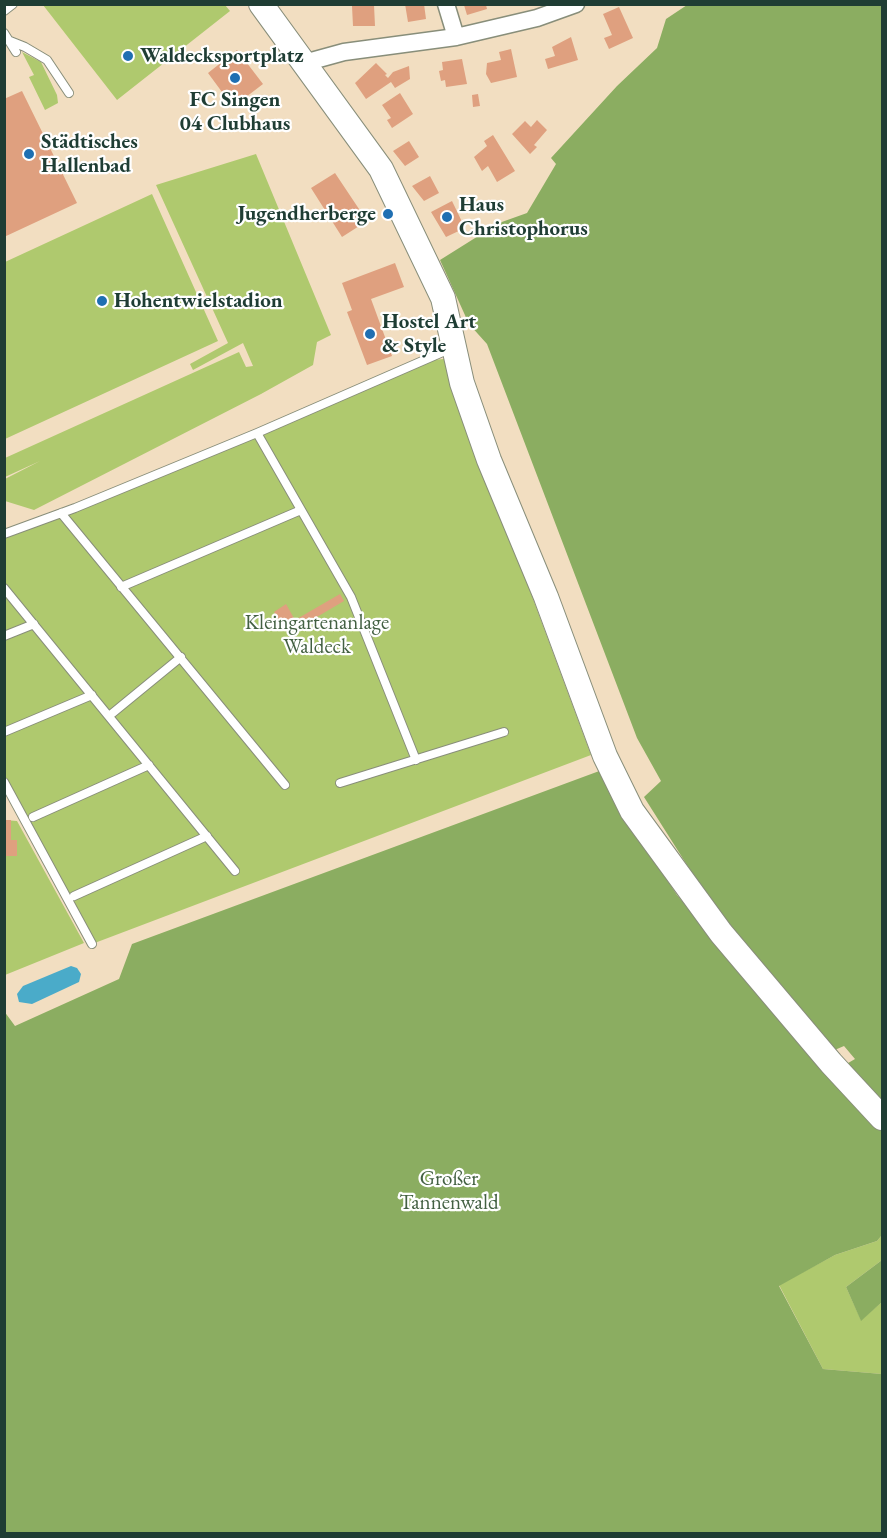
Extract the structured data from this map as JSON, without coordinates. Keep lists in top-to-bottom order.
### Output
{
  "parks": ["Kleingartenanlage Waldeck", "Großer Tannenwald"],
  "places": [
    "Waldecksportplatz",
    "FC Singen 04 Clubhaus",
    "Städtisches Hallenbad",
    "Jugendherberge",
    "Haus Christophorus",
    "Hohentwielstadion",
    "Hostel Art & Style"
  ]
}
